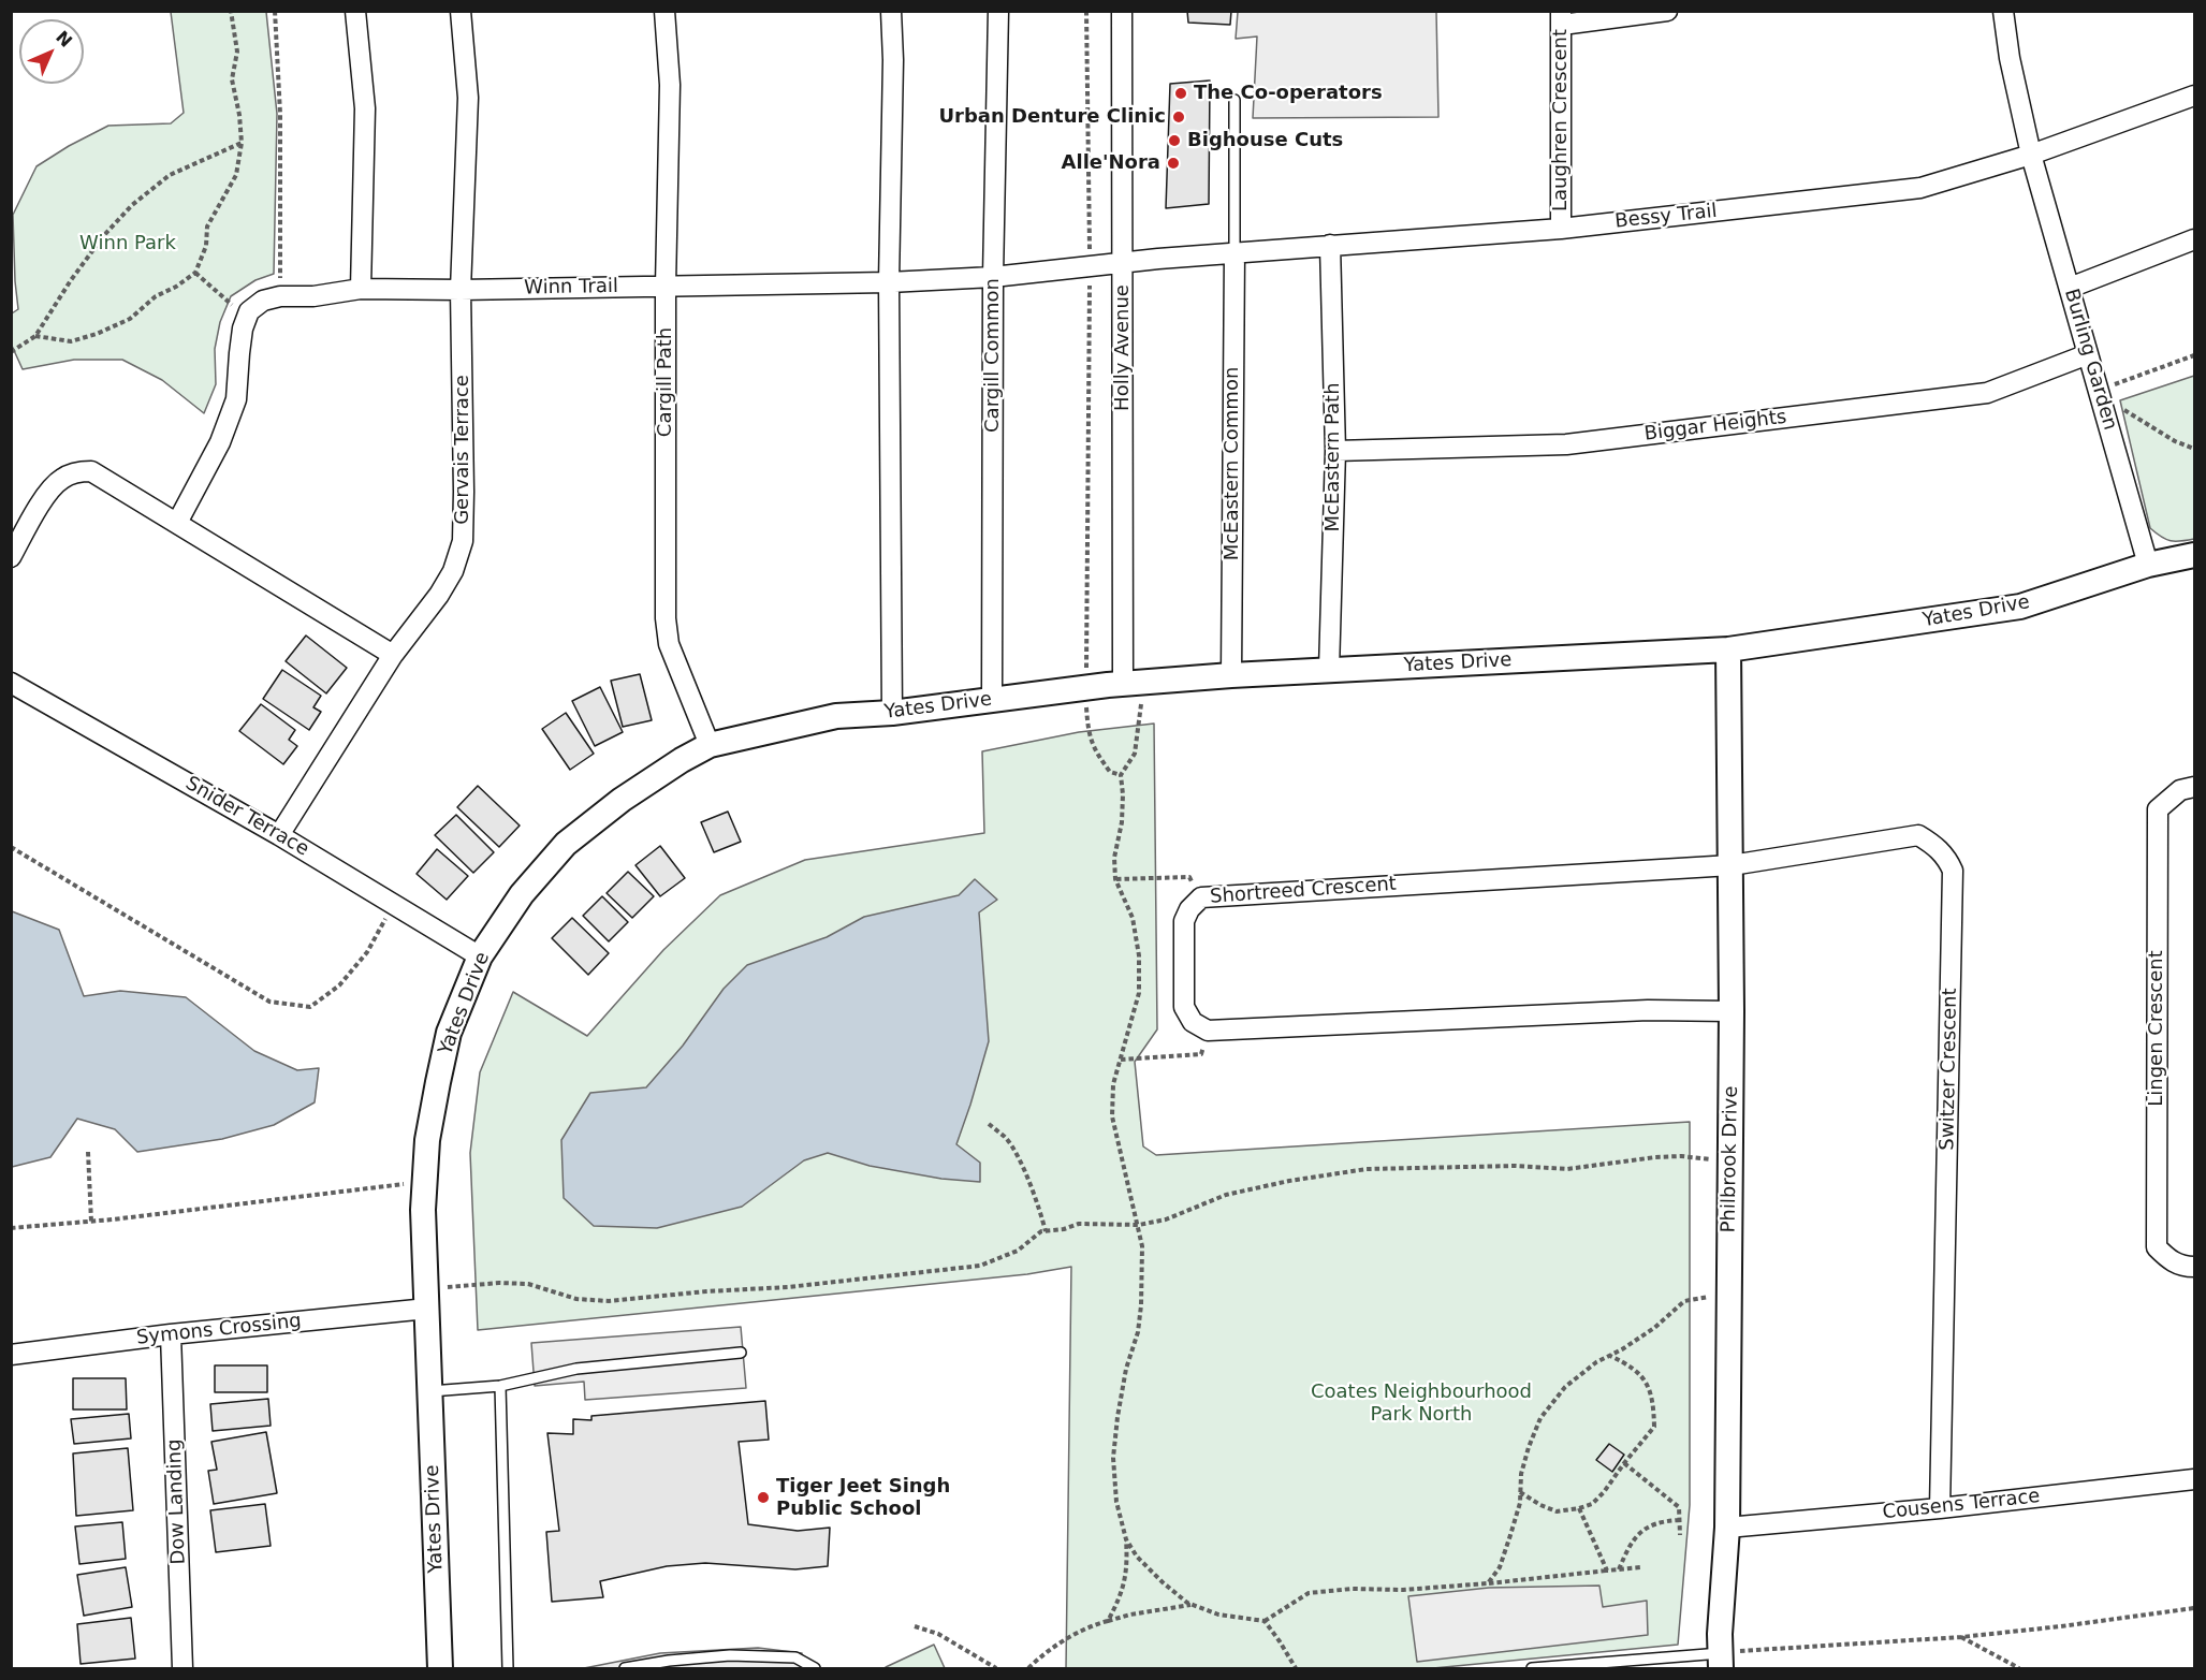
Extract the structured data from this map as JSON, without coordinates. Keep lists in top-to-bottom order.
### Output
{
  "streets": {
    "street": [
      "Laughren Crescent",
      "Bessy Trail",
      "Winn Trail",
      "Holly Avenue",
      "Cargill Common",
      "Burling Garden",
      "Cargill Path",
      "Biggar Heights",
      "Gervais Terrace",
      "McEastern Path",
      "McEastern Common",
      "Yates Drive",
      "Snider Terrace",
      "Shortreed Crescent",
      "Lingen Crescent",
      "Switzer Crescent",
      "Philbrook Drive",
      "Symons Crossing",
      "Dow Landing",
      "Cousens Terrace"
    ]
  },
  "crossings": [
    ["Laughren Crescent", "Bessy Trail"],
    ["Bessy Trail", "Winn Trail"],
    ["Bessy Trail", "Holly Avenue"],
    ["Bessy Trail", "Burling Garden"],
    ["Bessy Trail", "McEastern Path"],
    ["Bessy Trail", "McEastern Common"],
    ["Winn Trail", "Holly Avenue"],
    ["Winn Trail", "Cargill Common"],
    ["Winn Trail", "Cargill Path"],
    ["Winn Trail", "Gervais Terrace"],
    ["Holly Avenue", "Yates Drive"],
    ["Cargill Common", "Yates Drive"],
    ["Burling Garden", "Biggar Heights"],
    ["Burling Garden", "Yates Drive"],
    ["Cargill Path", "Yates Drive"],
    ["Biggar Heights", "McEastern Path"],
    ["Gervais Terrace", "Snider Terrace"],
    ["McEastern Path", "Yates Drive"],
    ["McEastern Common", "Yates Drive"],
    ["Yates Drive", "Snider Terrace"],
    ["Yates Drive", "Philbrook Drive"],
    ["Yates Drive", "Symons Crossing"],
    ["Shortreed Crescent", "Switzer Crescent"],
    ["Shortreed Crescent", "Philbrook Drive"],
    ["Switzer Crescent", "Philbrook Drive"],
    ["Switzer Crescent", "Cousens Terrace"],
    ["Philbrook Drive", "Cousens Terrace"],
    ["Symons Crossing", "Dow Landing"]
  ],
  "parks": ["Winn Park", "Coates Neighbourhood Park North"],
  "places": [
    "The Co-operators",
    "Urban Denture Clinic",
    "Bighouse Cuts",
    "Alle'Nora",
    "Tiger Jeet Singh Public School"
  ],
  "north": "top right"
}
